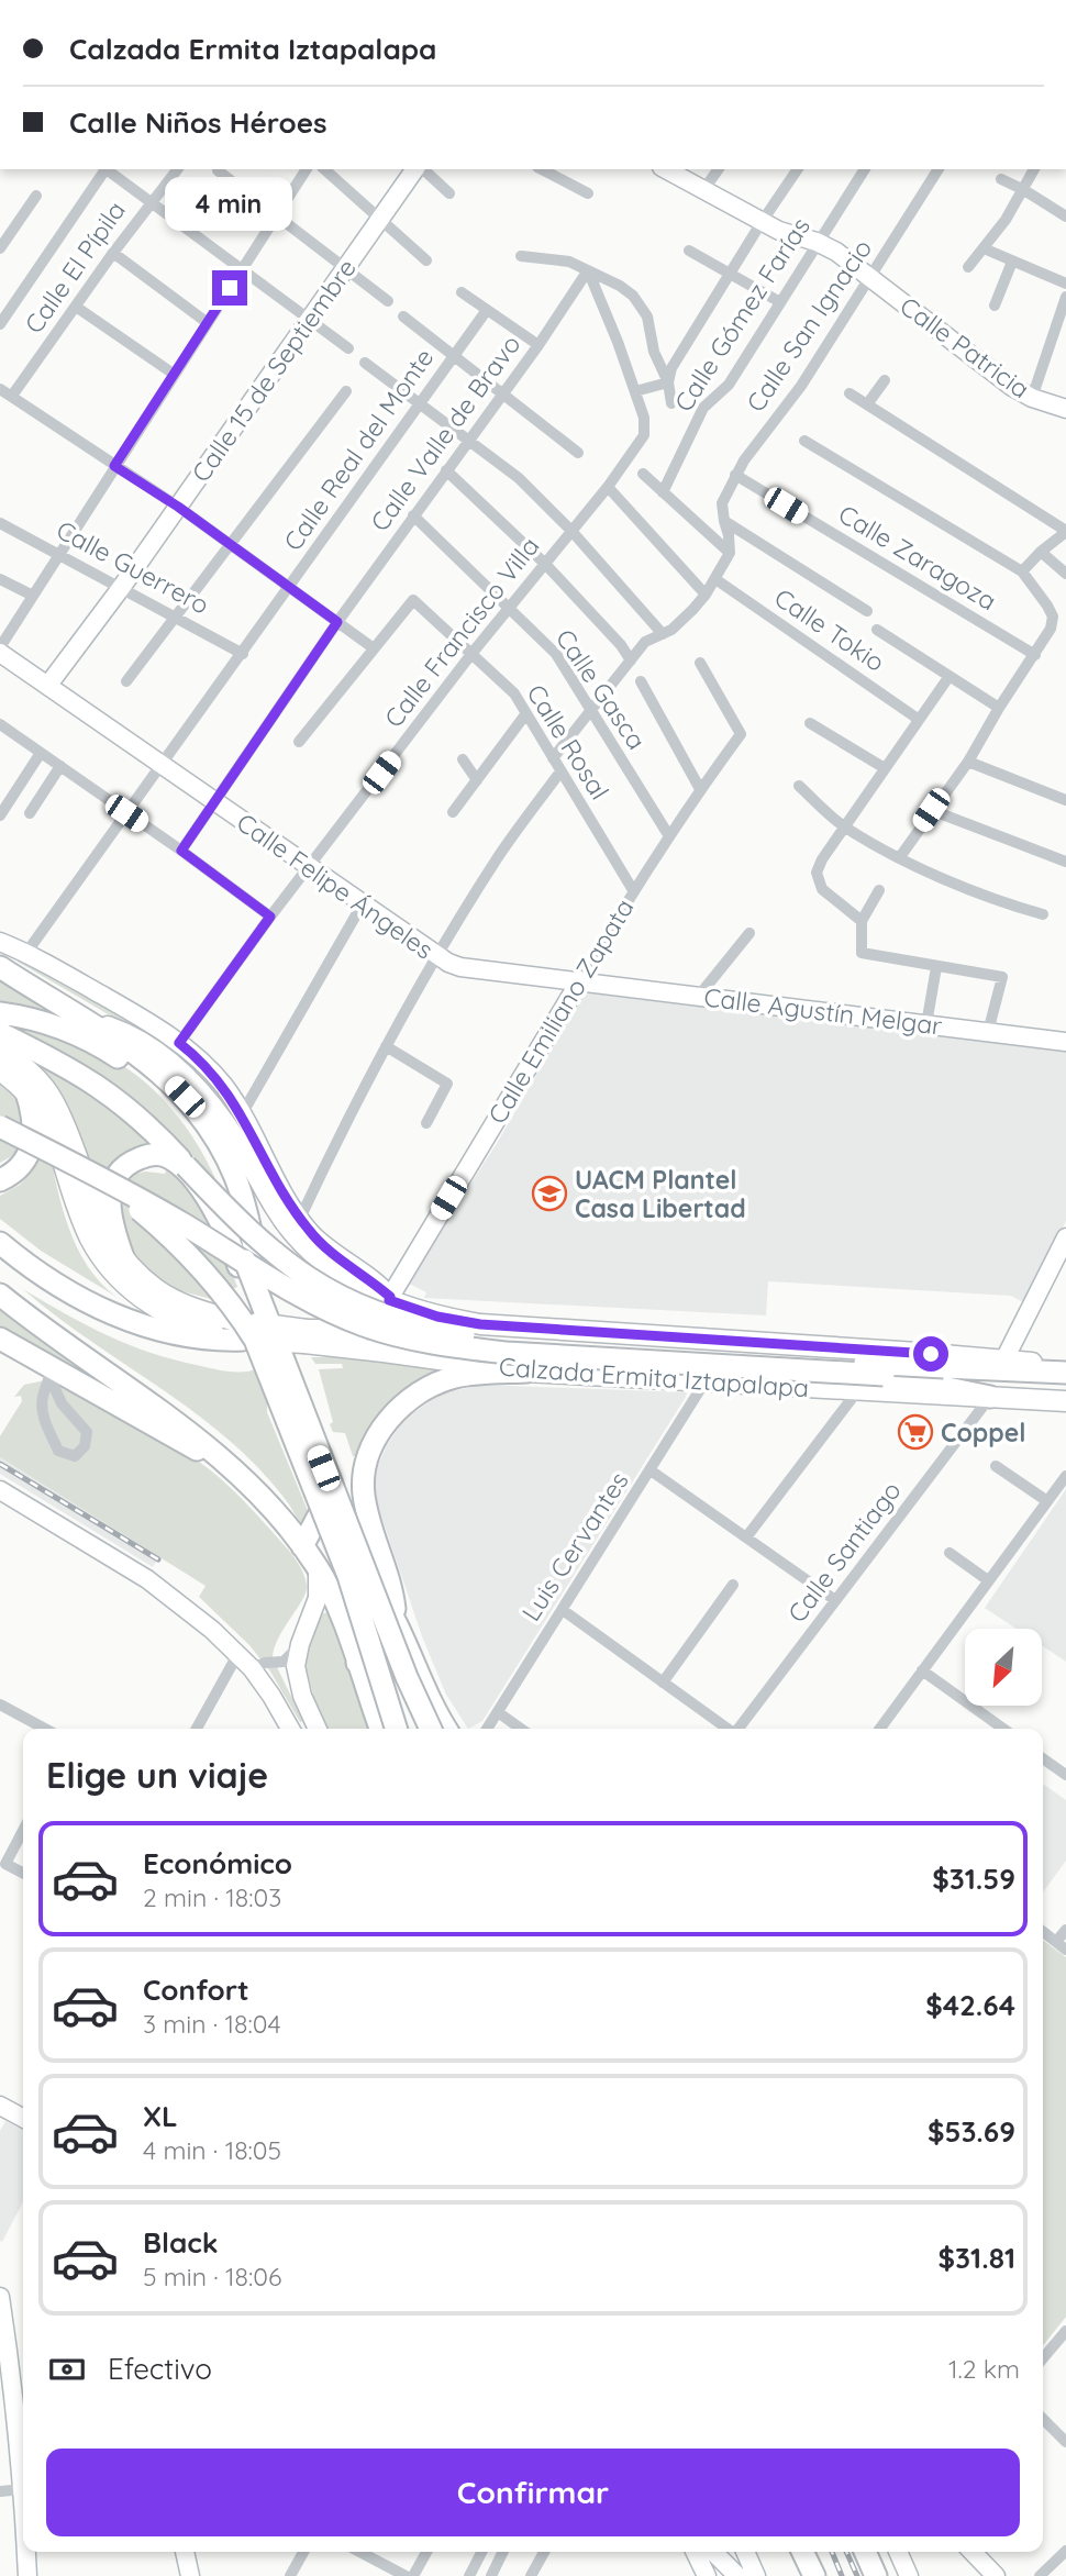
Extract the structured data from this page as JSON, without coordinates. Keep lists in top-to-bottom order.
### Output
{
  "streets": {
    "highway": ["Calzada Ermita Iztapalapa"],
    "street": [
      "Calle El Pípila",
      "Calle Gómez Farías",
      "Calle San Ignacio",
      "Calle Patricia",
      "Calle 15 de Septiembre",
      "Calle Valle de Bravo",
      "Calle Real del Monte",
      "Calle Zaragoza",
      "Calle Guerrero",
      "Calle Tokio",
      "Calle Francisco Villa",
      "Calle Gasca",
      "Calle Rosal",
      "Calle Felipe Ángeles",
      "Calle Emiliano Zapata",
      "Calle Agustín Melgar",
      "Luis Cervantes",
      "Calle Santiago"
    ]
  },
  "crossings": [
    ["Calle Gómez Farías", "Calle Patricia"],
    ["Calle San Ignacio", "Calle Patricia"],
    ["Calle San Ignacio", "Calle Zaragoza"],
    ["Calle 15 de Septiembre", "Calle Guerrero"],
    ["Calle 15 de Septiembre", "Calle Felipe Ángeles"],
    ["Calle Valle de Bravo", "Calle Francisco Villa"],
    ["Calle Valle de Bravo", "Calle Gasca"],
    ["Calle Real del Monte", "Calle Guerrero"],
    ["Calle Real del Monte", "Calle Felipe Ángeles"],
    ["Calle Real del Monte", "Calzada Ermita Iztapalapa"],
    ["Calle Francisco Villa", "Calle Gasca"],
    ["Calle Francisco Villa", "Calle Rosal"],
    ["Calle Francisco Villa", "Calle Felipe Ángeles"],
    ["Calle Francisco Villa", "Calzada Ermita Iztapalapa"],
    ["Calle Gasca", "Calle Emiliano Zapata"],
    ["Calle Rosal", "Calle Emiliano Zapata"],
    ["Calle Felipe Ángeles", "Calle Emiliano Zapata"],
    ["Calle Felipe Ángeles", "Calle Agustín Melgar"],
    ["Calle Emiliano Zapata", "Calle Agustín Melgar"],
    ["Calle Emiliano Zapata", "Calzada Ermita Iztapalapa"],
    ["Calzada Ermita Iztapalapa", "Luis Cervantes"],
    ["Calzada Ermita Iztapalapa", "Calle Santiago"]
  ],
  "places": {
    "school or university": ["UACM Plantel Casa Libertad"],
    "supermarket": ["Coppel"]
  },
  "north": "bottom left",
  "page": {
    "banner": ["Calzada Ermita Iztapalapa", "Calle Niños Héroes"],
    "bubble": "4 min",
    "heading": "Elige un viaje",
    "list": [
      {
        "name": "Económico",
        "note": "2 min · 18:03",
        "value": "$31.59"
      },
      {
        "name": "Confort",
        "note": "3 min · 18:04",
        "value": "$42.64"
      },
      {
        "name": "XL",
        "note": "4 min · 18:05",
        "value": "$53.69"
      },
      {
        "name": "Black",
        "note": "5 min · 18:06",
        "value": "$31.81"
      }
    ],
    "pay": ["Efectivo", "1.2 km"],
    "buttons": "Confirmar"
  }
}
